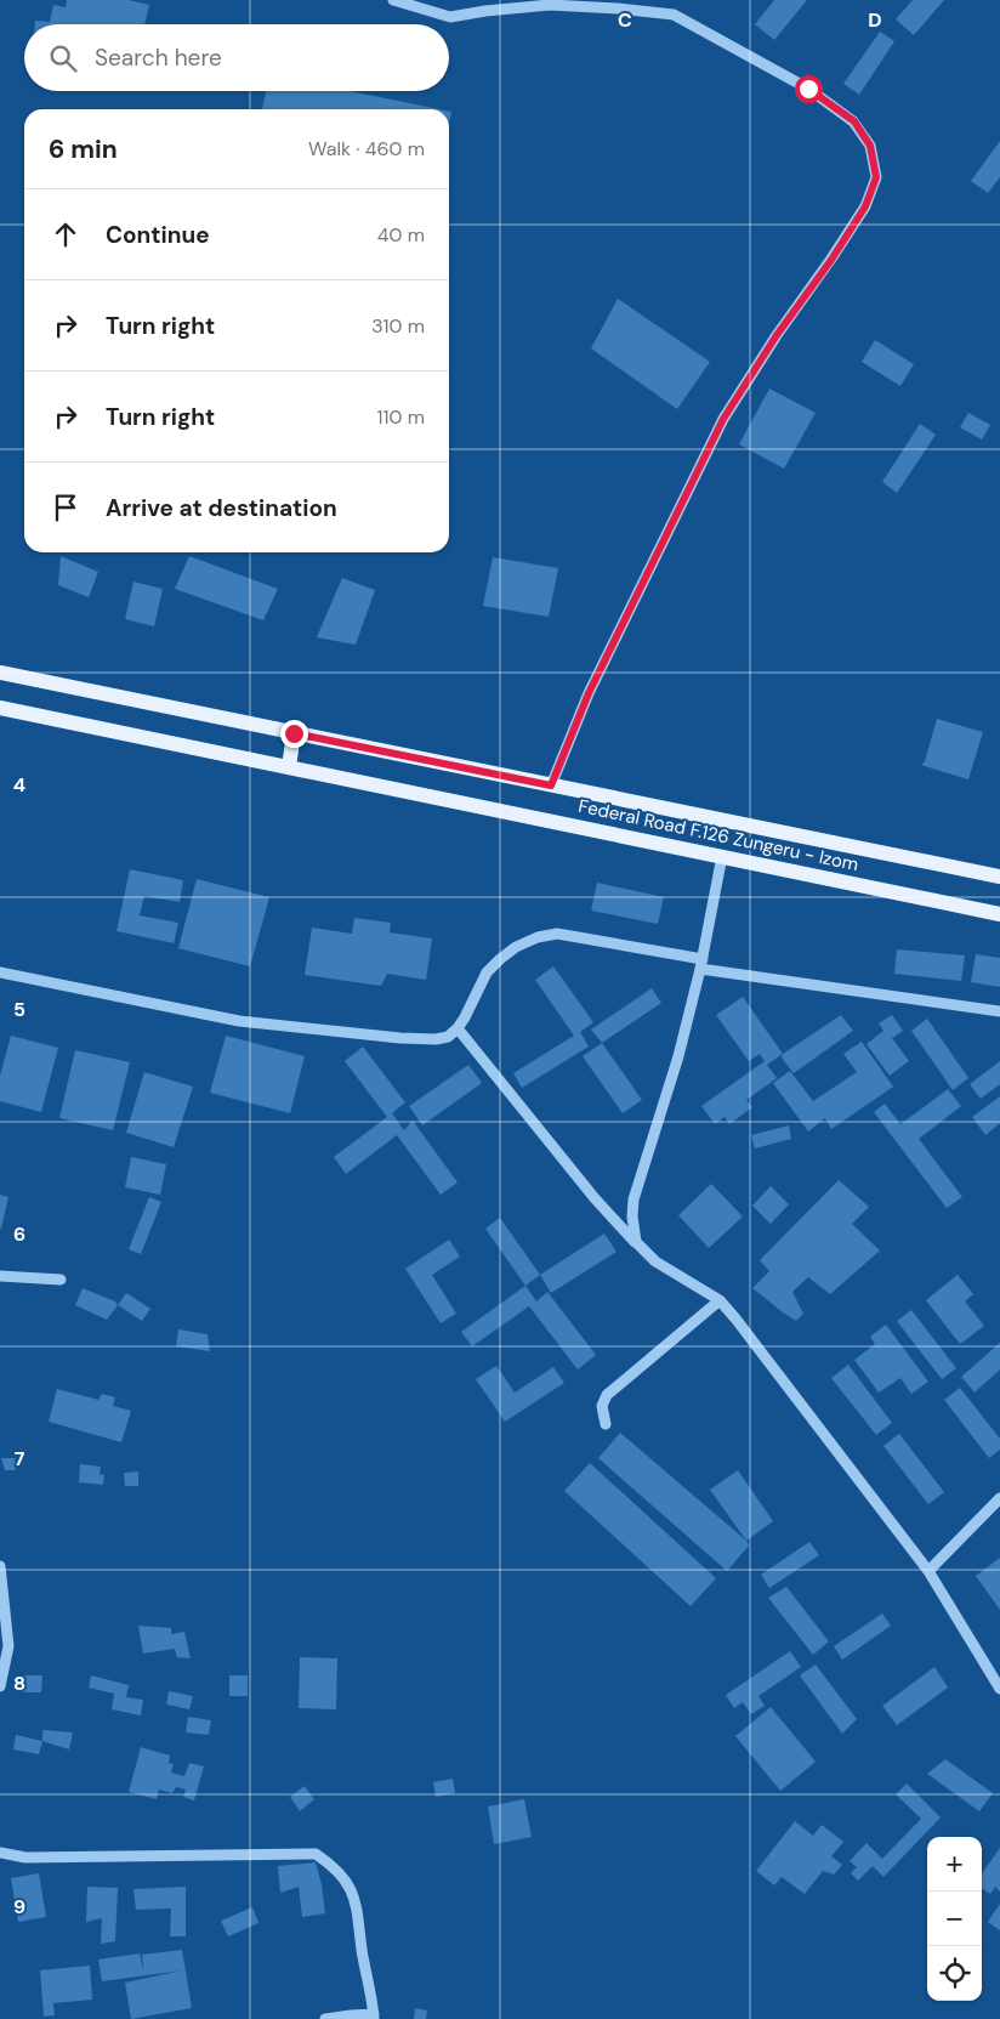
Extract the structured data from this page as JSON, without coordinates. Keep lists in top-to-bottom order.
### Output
{
  "streets": {
    "main road": ["Federal Road F.126 Zungeru - Izom"]
  },
  "page": {
    "search": "Search here",
    "heading": ["6 min", "Walk · 460 m"],
    "list": [
      ["Continue", "40 m"],
      ["Turn right", "310 m"],
      ["Turn right", "110 m"],
      "Arrive at destination"
    ],
    "map_buttons": ["+", "−"]
  },
  "grid": {
    "columns": ["C", "D"],
    "rows": [
      "4",
      "5",
      "6",
      "7",
      "8",
      "9"
    ]
  }
}
